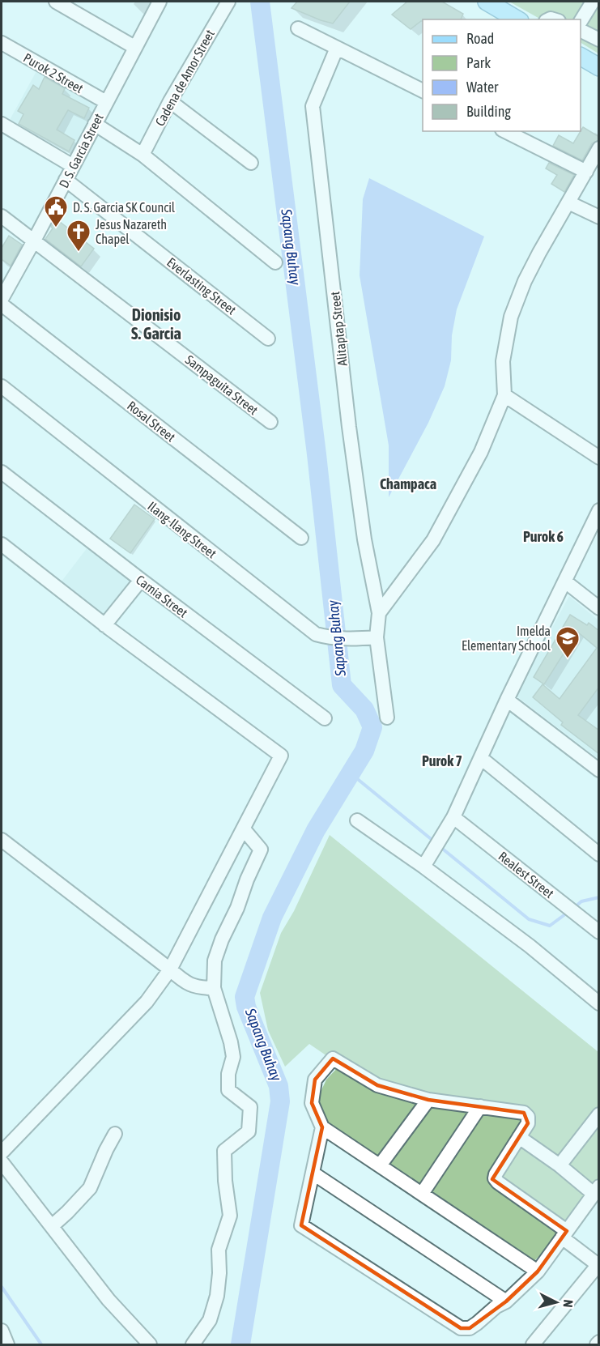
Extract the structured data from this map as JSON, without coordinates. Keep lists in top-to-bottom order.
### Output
{
  "streets": {
    "street": [
      "Purok 2 Street",
      "Cadena de Amor Street",
      "D. S. Garcia Street",
      "Everlasting Street",
      "Alitaptap Street",
      "Sampaguita Street",
      "Rosal Street",
      "Ilang-Ilang Street",
      "Camia Street",
      "Realest Street"
    ]
  },
  "crossings": [
    ["Purok 2 Street", "D. S. Garcia Street"],
    ["D. S. Garcia Street", "Everlasting Street"],
    ["D. S. Garcia Street", "Sampaguita Street"],
    ["Alitaptap Street", "Ilang-Ilang Street"]
  ],
  "districts": [
    "Dionisio S. Garcia",
    "Champaca",
    "Purok 6",
    "Purok 7"
  ],
  "water": ["Sapang Buhay"],
  "places": {
    "public building": ["D. S. Garcia SK Council"],
    "church": ["Jesus Nazareth Chapel"],
    "school or university": ["Imelda Elementary School"]
  },
  "legend": [
    "Road",
    "Park",
    "Water",
    "Building"
  ],
  "north": "right"
}
